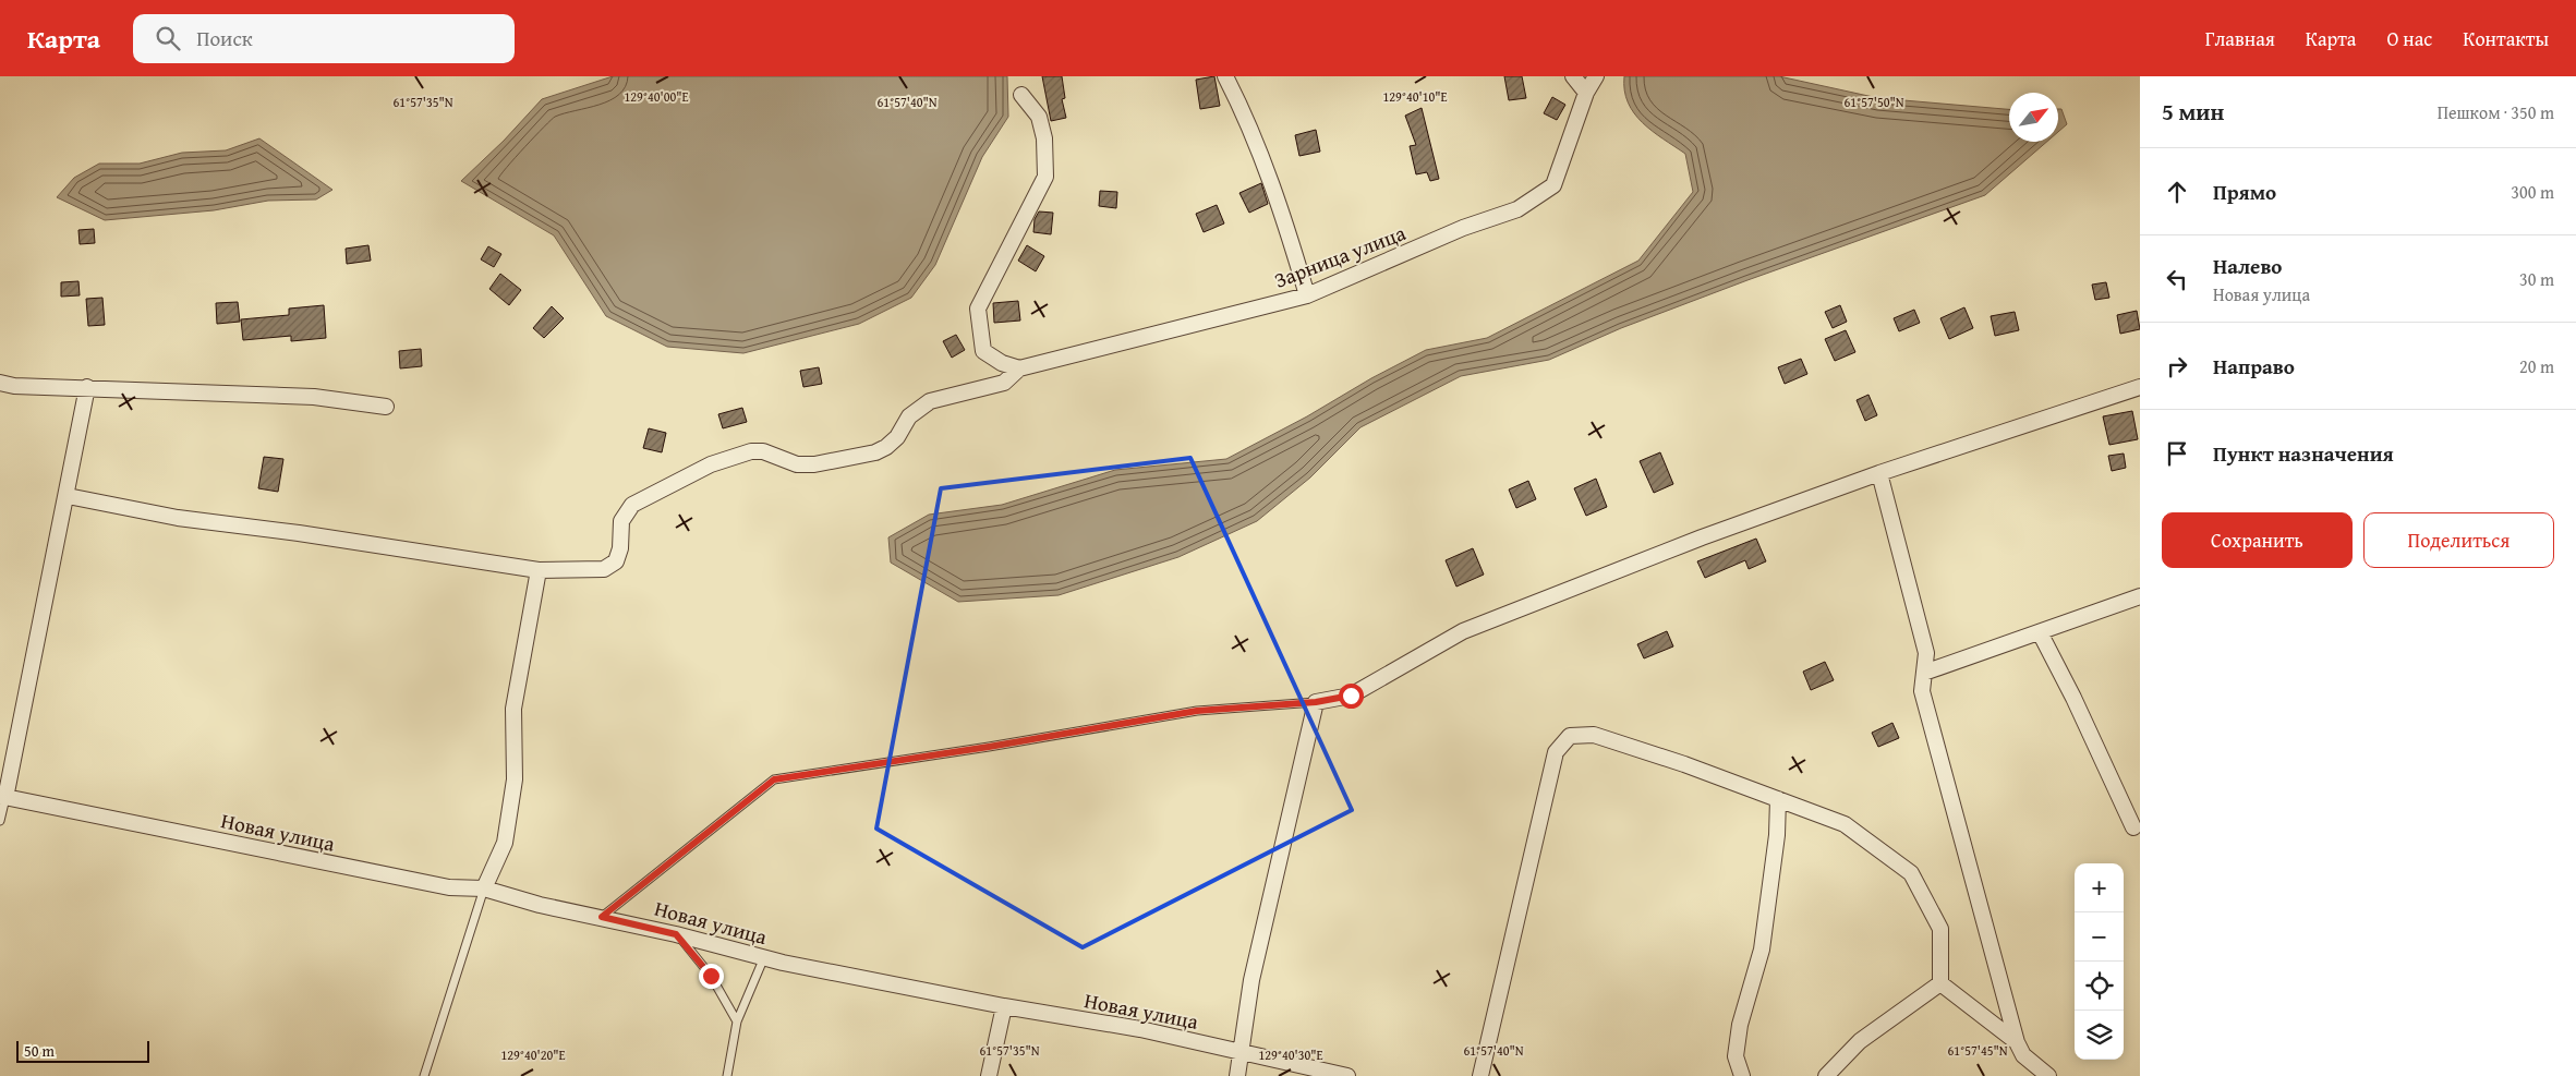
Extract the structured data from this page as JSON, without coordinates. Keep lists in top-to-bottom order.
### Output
{
  "streets": {
    "street": ["Зарница улица", "Новая улица"]
  },
  "scale_bar": "50 m",
  "north": "top right",
  "page": {
    "header": "Карта",
    "search": "Поиск",
    "nav": [
      "Главная",
      "Карта",
      "О нас",
      "Контакты"
    ],
    "heading": ["5 мин", "Пешком · 350 m"],
    "list": [
      ["Прямо", "300 m"],
      ["Налево", "Новая улица", "30 m"],
      ["Направо", "20 m"],
      "Пункт назначения"
    ],
    "buttons": ["Сохранить", "Поделиться"],
    "map_buttons": ["+", "−"],
    "scale": "50 m"
  },
  "coordinates": [
    "129°40'00\"E",
    "129°40'10\"E",
    "61°57'35\"N",
    "61°57'40\"N",
    "61°57'50\"N",
    "61°57'45\"N",
    "129°40'20\"E",
    "129°40'30\"E"
  ]
}
